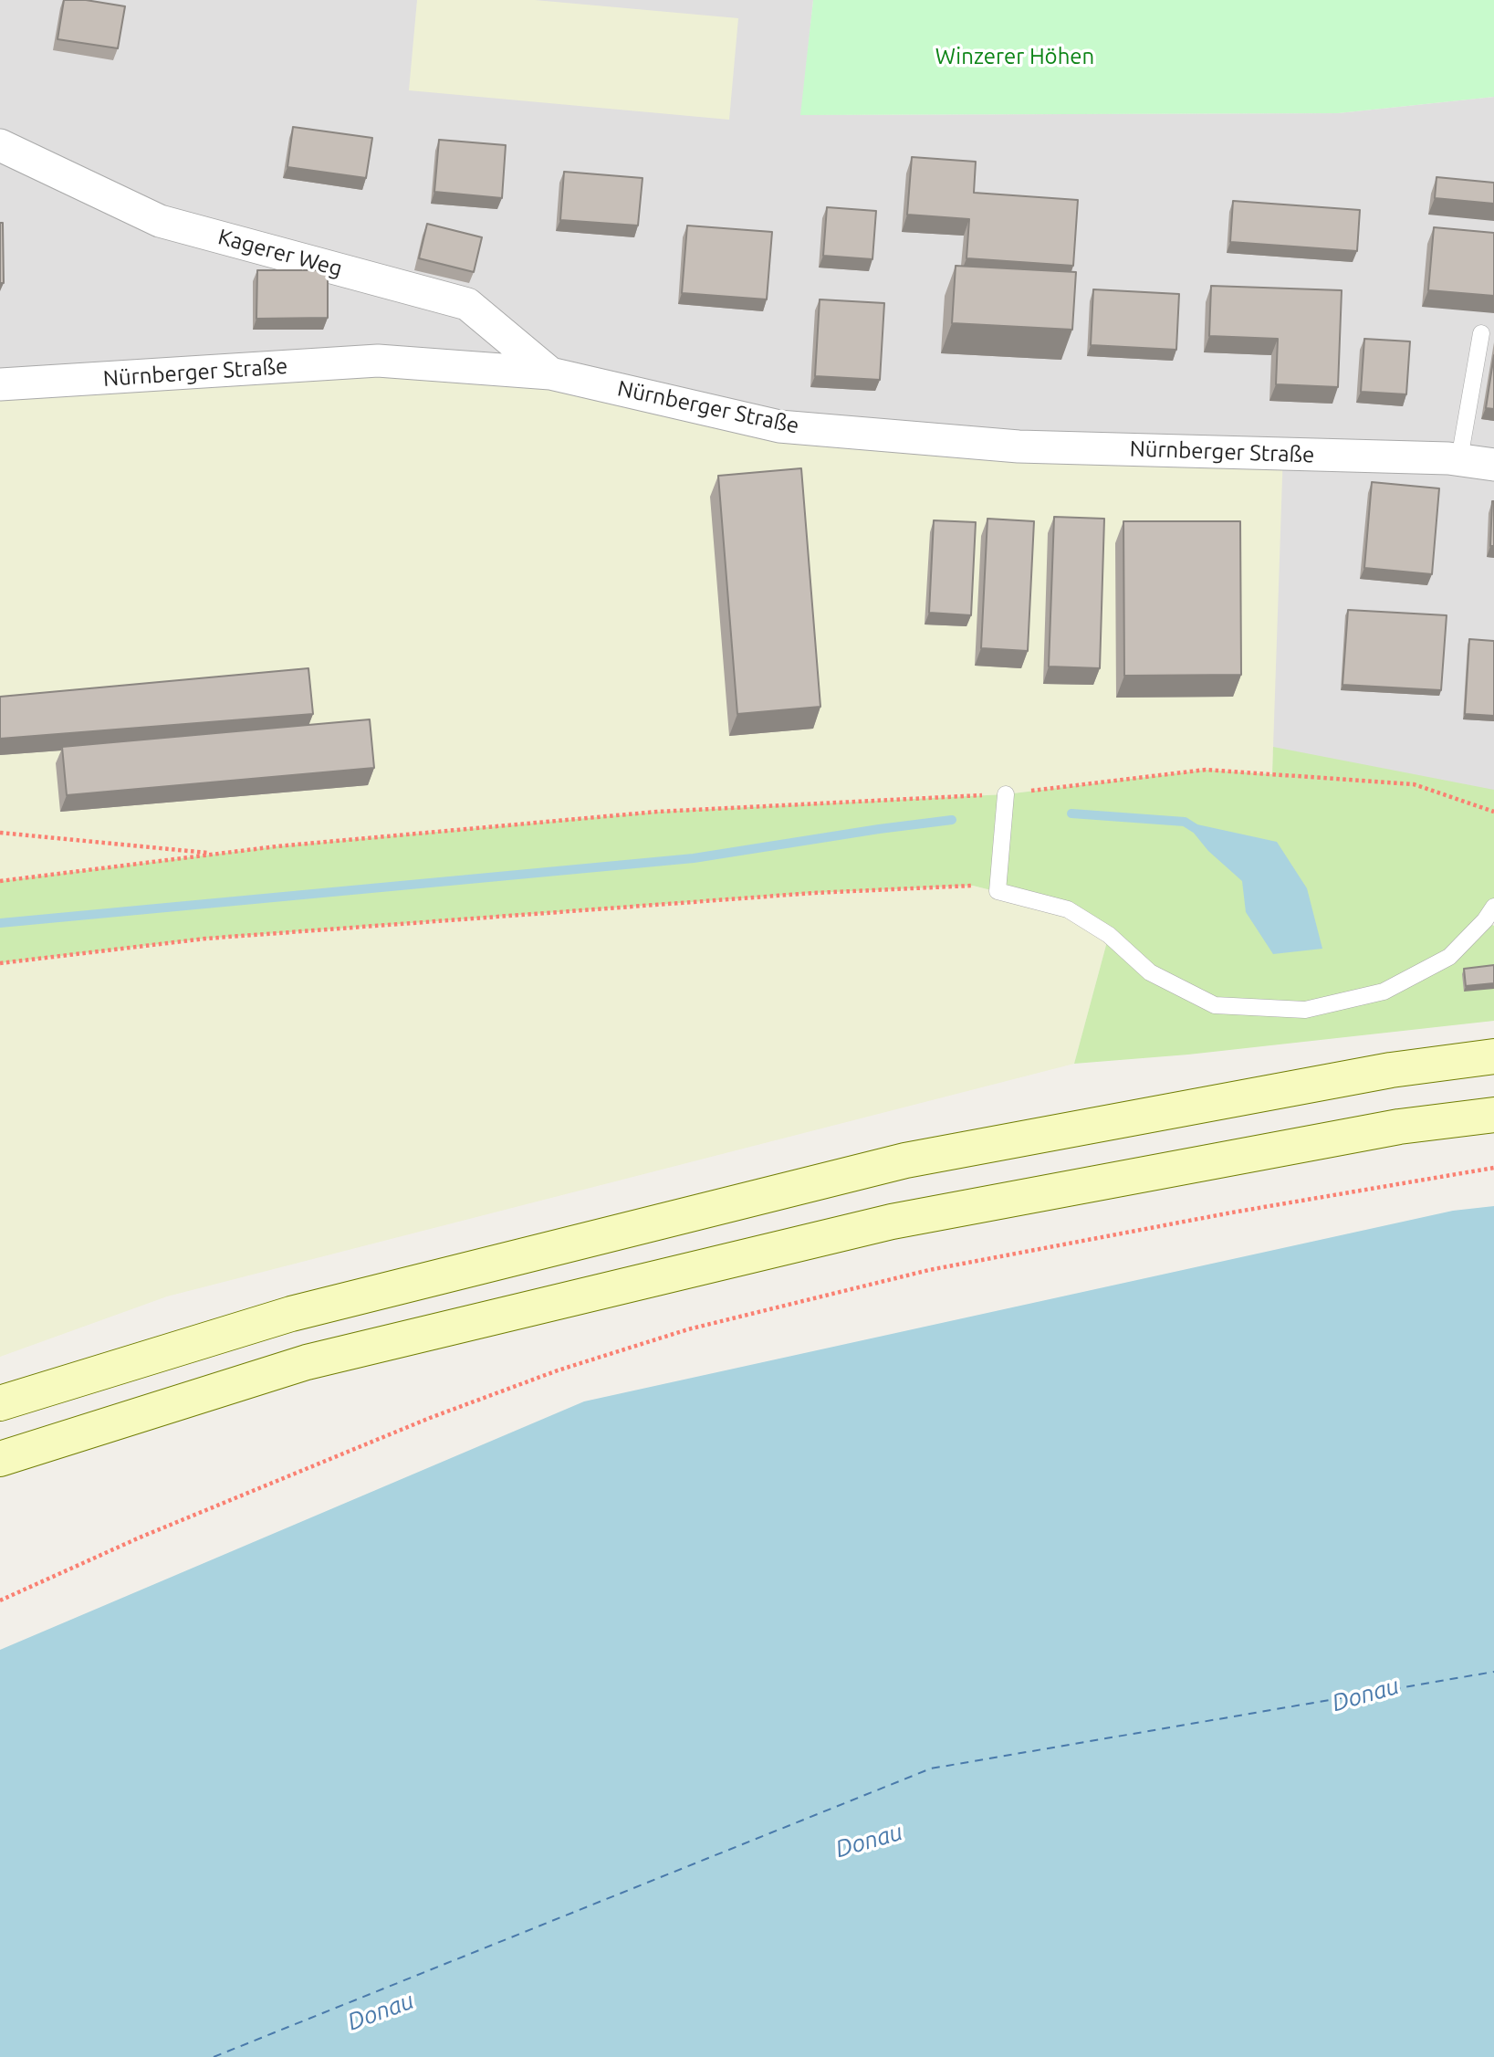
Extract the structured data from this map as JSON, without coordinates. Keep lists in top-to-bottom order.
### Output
{
  "streets": {
    "street": ["Kagerer Weg", "Nürnberger Straße"]
  },
  "crossings": [
    ["Kagerer Weg", "Nürnberger Straße"]
  ],
  "water": ["Donau"],
  "parks": ["Winzerer Höhen"]
}
